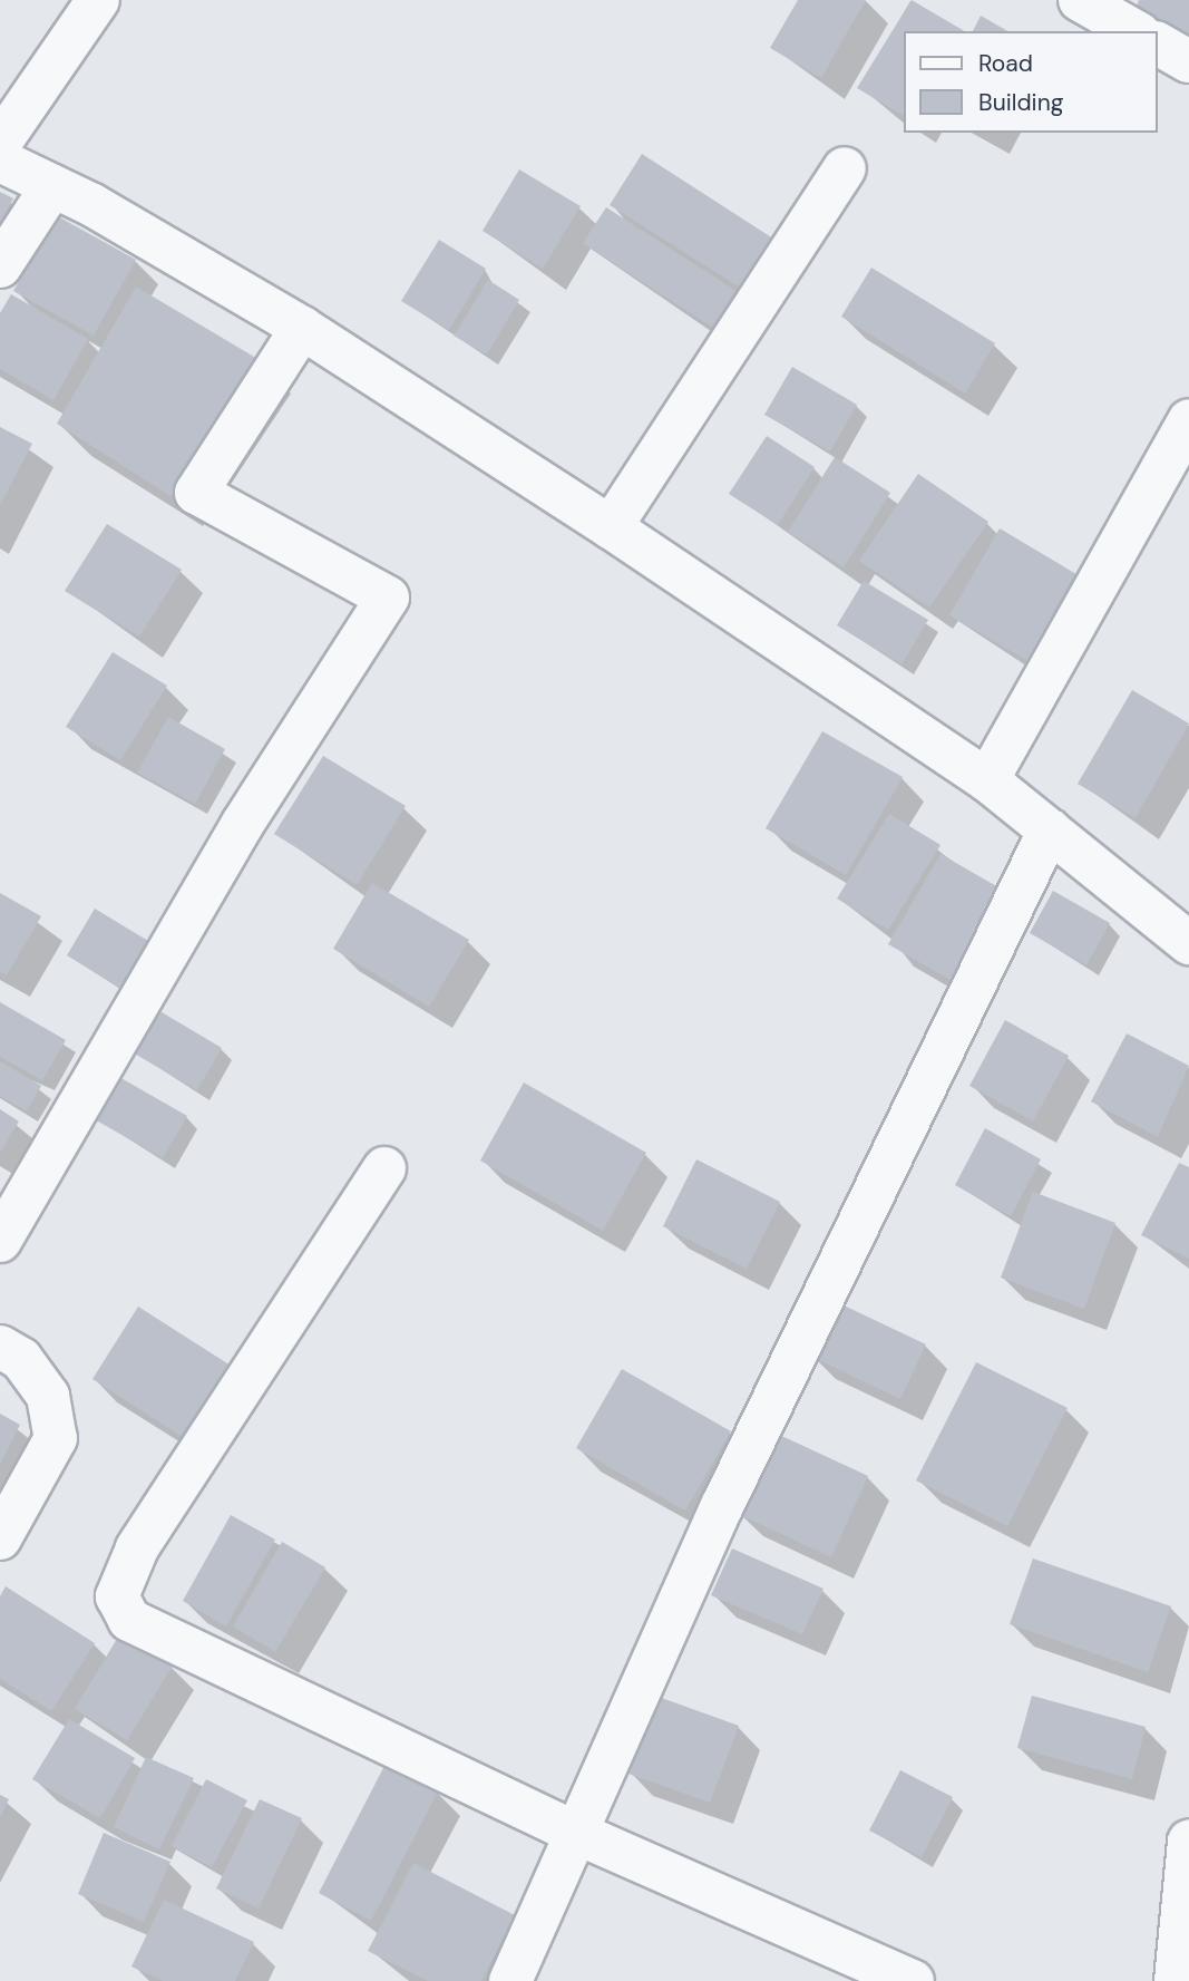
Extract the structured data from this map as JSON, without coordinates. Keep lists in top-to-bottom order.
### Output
{
  "legend": ["Road", "Building"]
}
